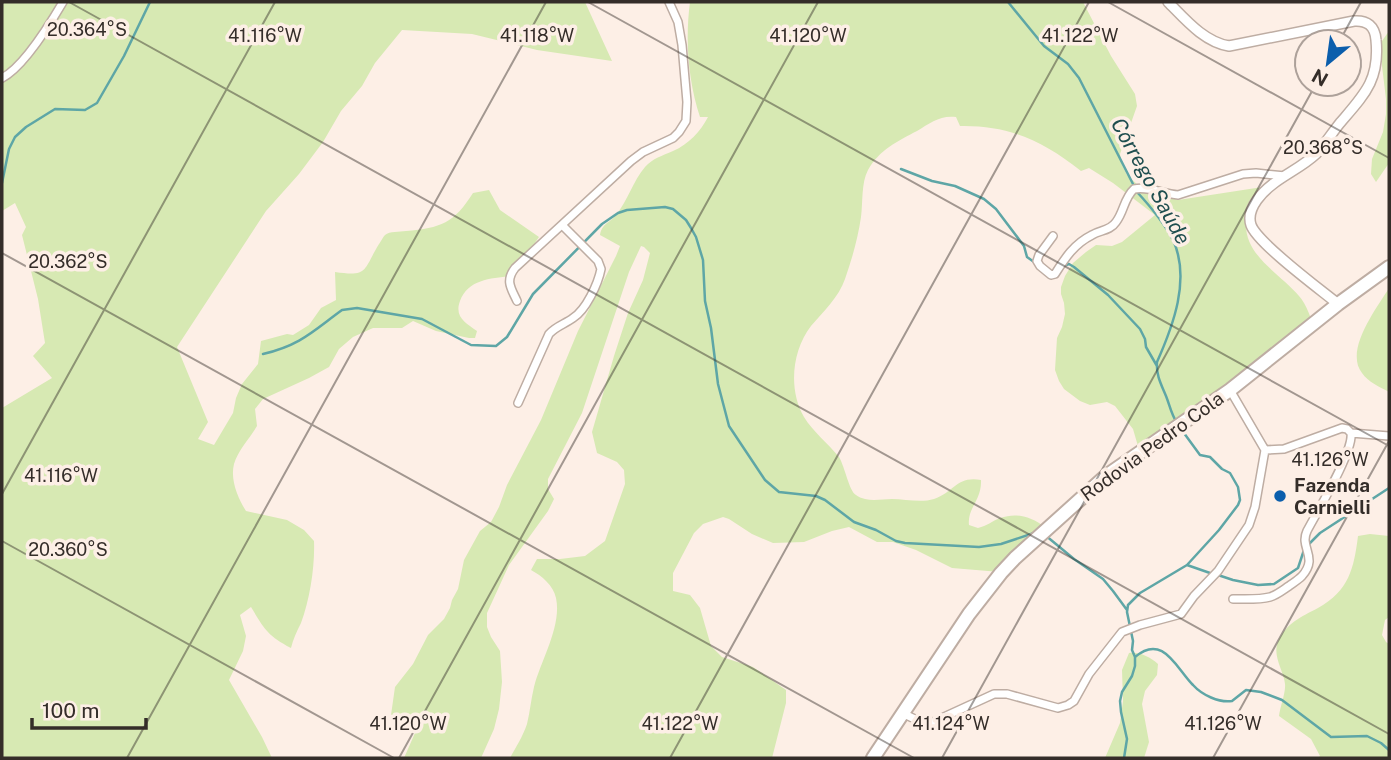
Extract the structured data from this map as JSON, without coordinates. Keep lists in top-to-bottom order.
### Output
{
  "streets": {
    "main road": ["Rodovia Pedro Cola"]
  },
  "water": ["Córrego Saúde"],
  "places": ["Fazenda Carnielli"],
  "scale_bar": "100 m",
  "north": "bottom left",
  "coordinates": [
    "20.364°S",
    "41.116°W",
    "41.118°W",
    "41.120°W",
    "41.122°W",
    "20.368°S",
    "20.362°S",
    "41.126°W",
    "20.360°S",
    "41.124°W"
  ]
}
